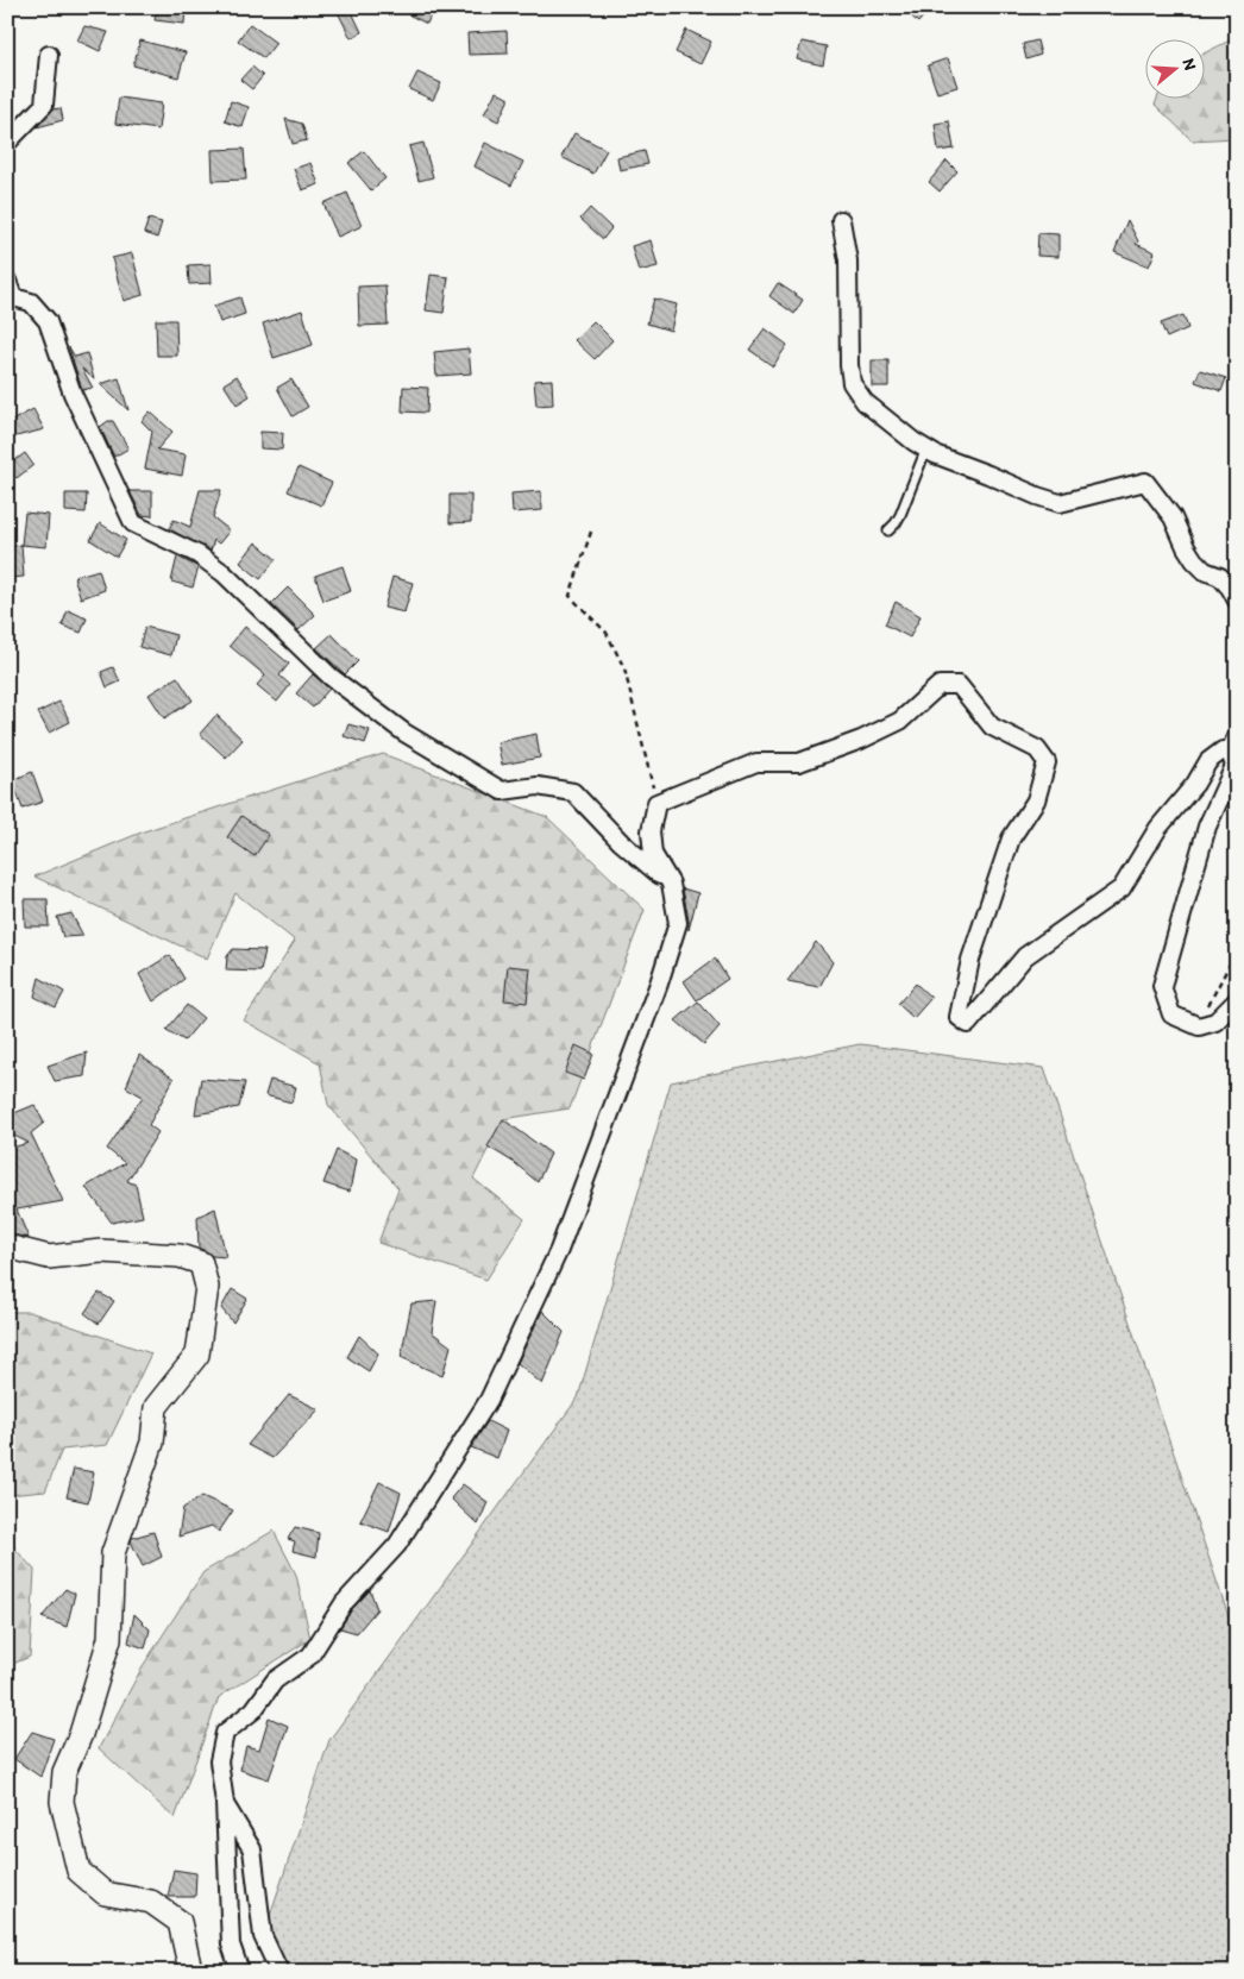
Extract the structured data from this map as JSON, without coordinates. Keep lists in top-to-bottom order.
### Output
{
  "north": "right"
}
